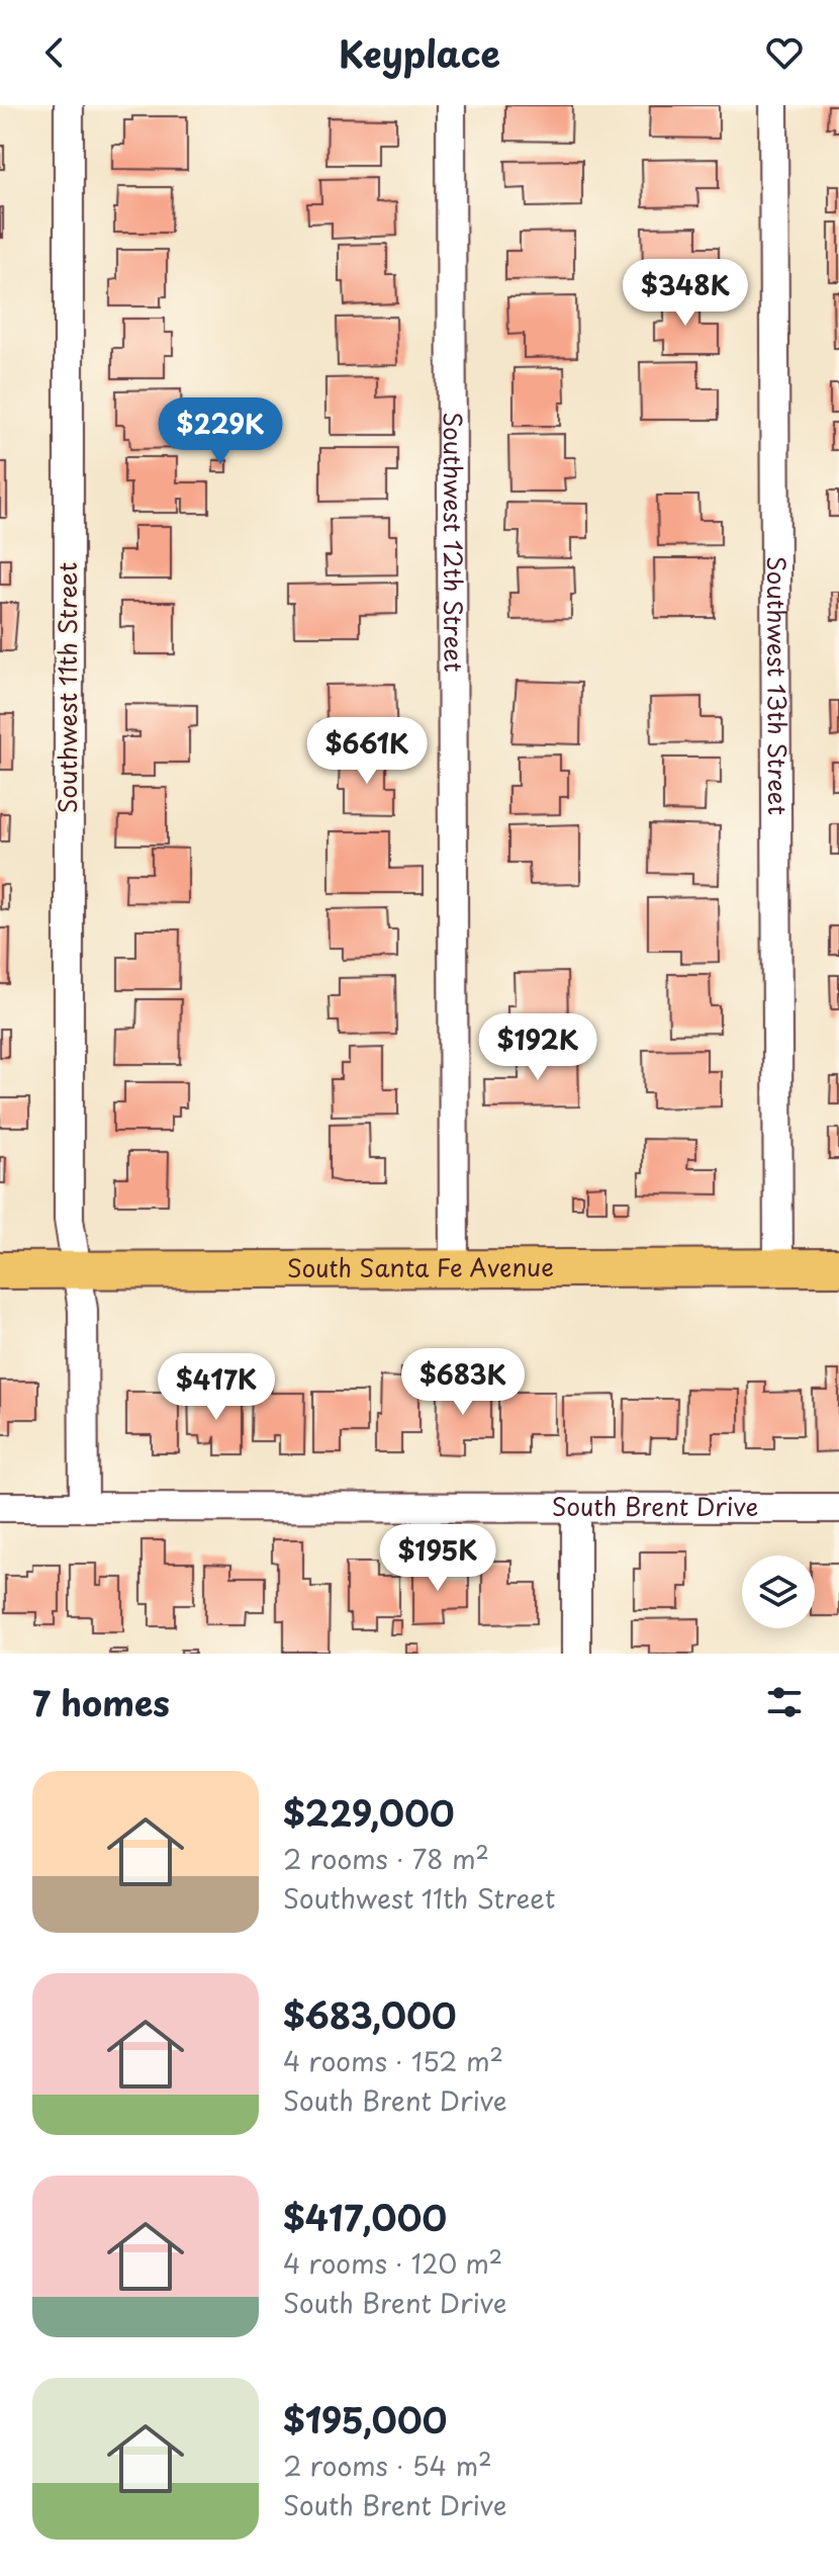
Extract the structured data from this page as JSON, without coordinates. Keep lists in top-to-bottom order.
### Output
{
  "streets": {
    "main road": ["South Santa Fe Avenue"],
    "street": [
      "Southwest 12th Street",
      "Southwest 13th Street",
      "Southwest 11th Street",
      "South Brent Drive"
    ]
  },
  "crossings": [
    ["Southwest 12th Street", "South Santa Fe Avenue"],
    ["Southwest 13th Street", "South Santa Fe Avenue"],
    ["Southwest 11th Street", "South Santa Fe Avenue"]
  ],
  "page": {
    "header": "Keyplace",
    "price": [
      "$348K",
      "$229K",
      "$661K",
      "$192K",
      "$683K",
      "$417K",
      "$195K"
    ],
    "heading": "7 homes",
    "list": [
      {
        "name": "$229,000",
        "note": "2 rooms · 78 m² · Southwest 11th Street"
      },
      {
        "name": "$683,000",
        "note": "4 rooms · 152 m² · South Brent Drive"
      },
      {
        "name": "$417,000",
        "note": "4 rooms · 120 m² · South Brent Drive"
      },
      {
        "name": "$195,000",
        "note": "2 rooms · 54 m² · South Brent Drive"
      }
    ]
  }
}
